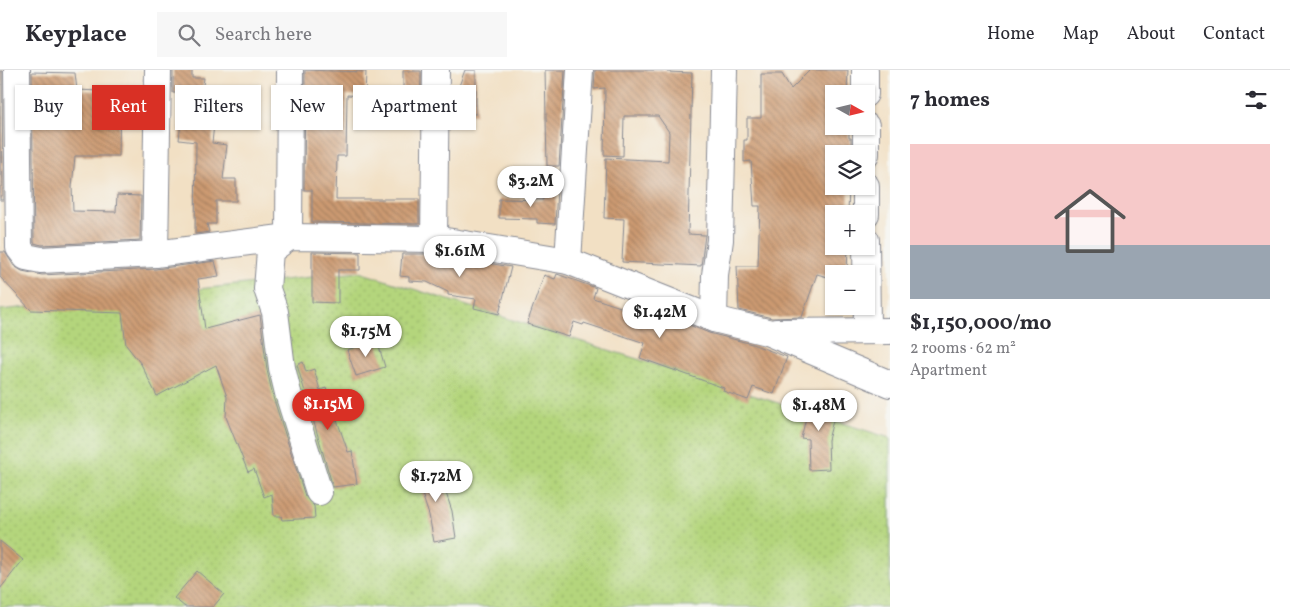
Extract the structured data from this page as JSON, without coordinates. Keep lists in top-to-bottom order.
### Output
{
  "north": "right",
  "page": {
    "header": "Keyplace",
    "search": "Search here",
    "nav": [
      "Home",
      "Map",
      "About",
      "Contact"
    ],
    "heading": "7 homes",
    "map_buttons": ["+", "−"],
    "chip": [
      "Buy",
      "Rent",
      "Filters",
      "New",
      "Apartment"
    ],
    "list": [
      {
        "name": "$1,150,000/mo",
        "note": "2 rooms · 62 m² · Apartment"
      }
    ],
    "price": [
      "$3.2M",
      "$1.61M",
      "$1.42M",
      "$1.75M",
      "$1.15M",
      "$1.48M",
      "$1.72M"
    ]
  }
}
